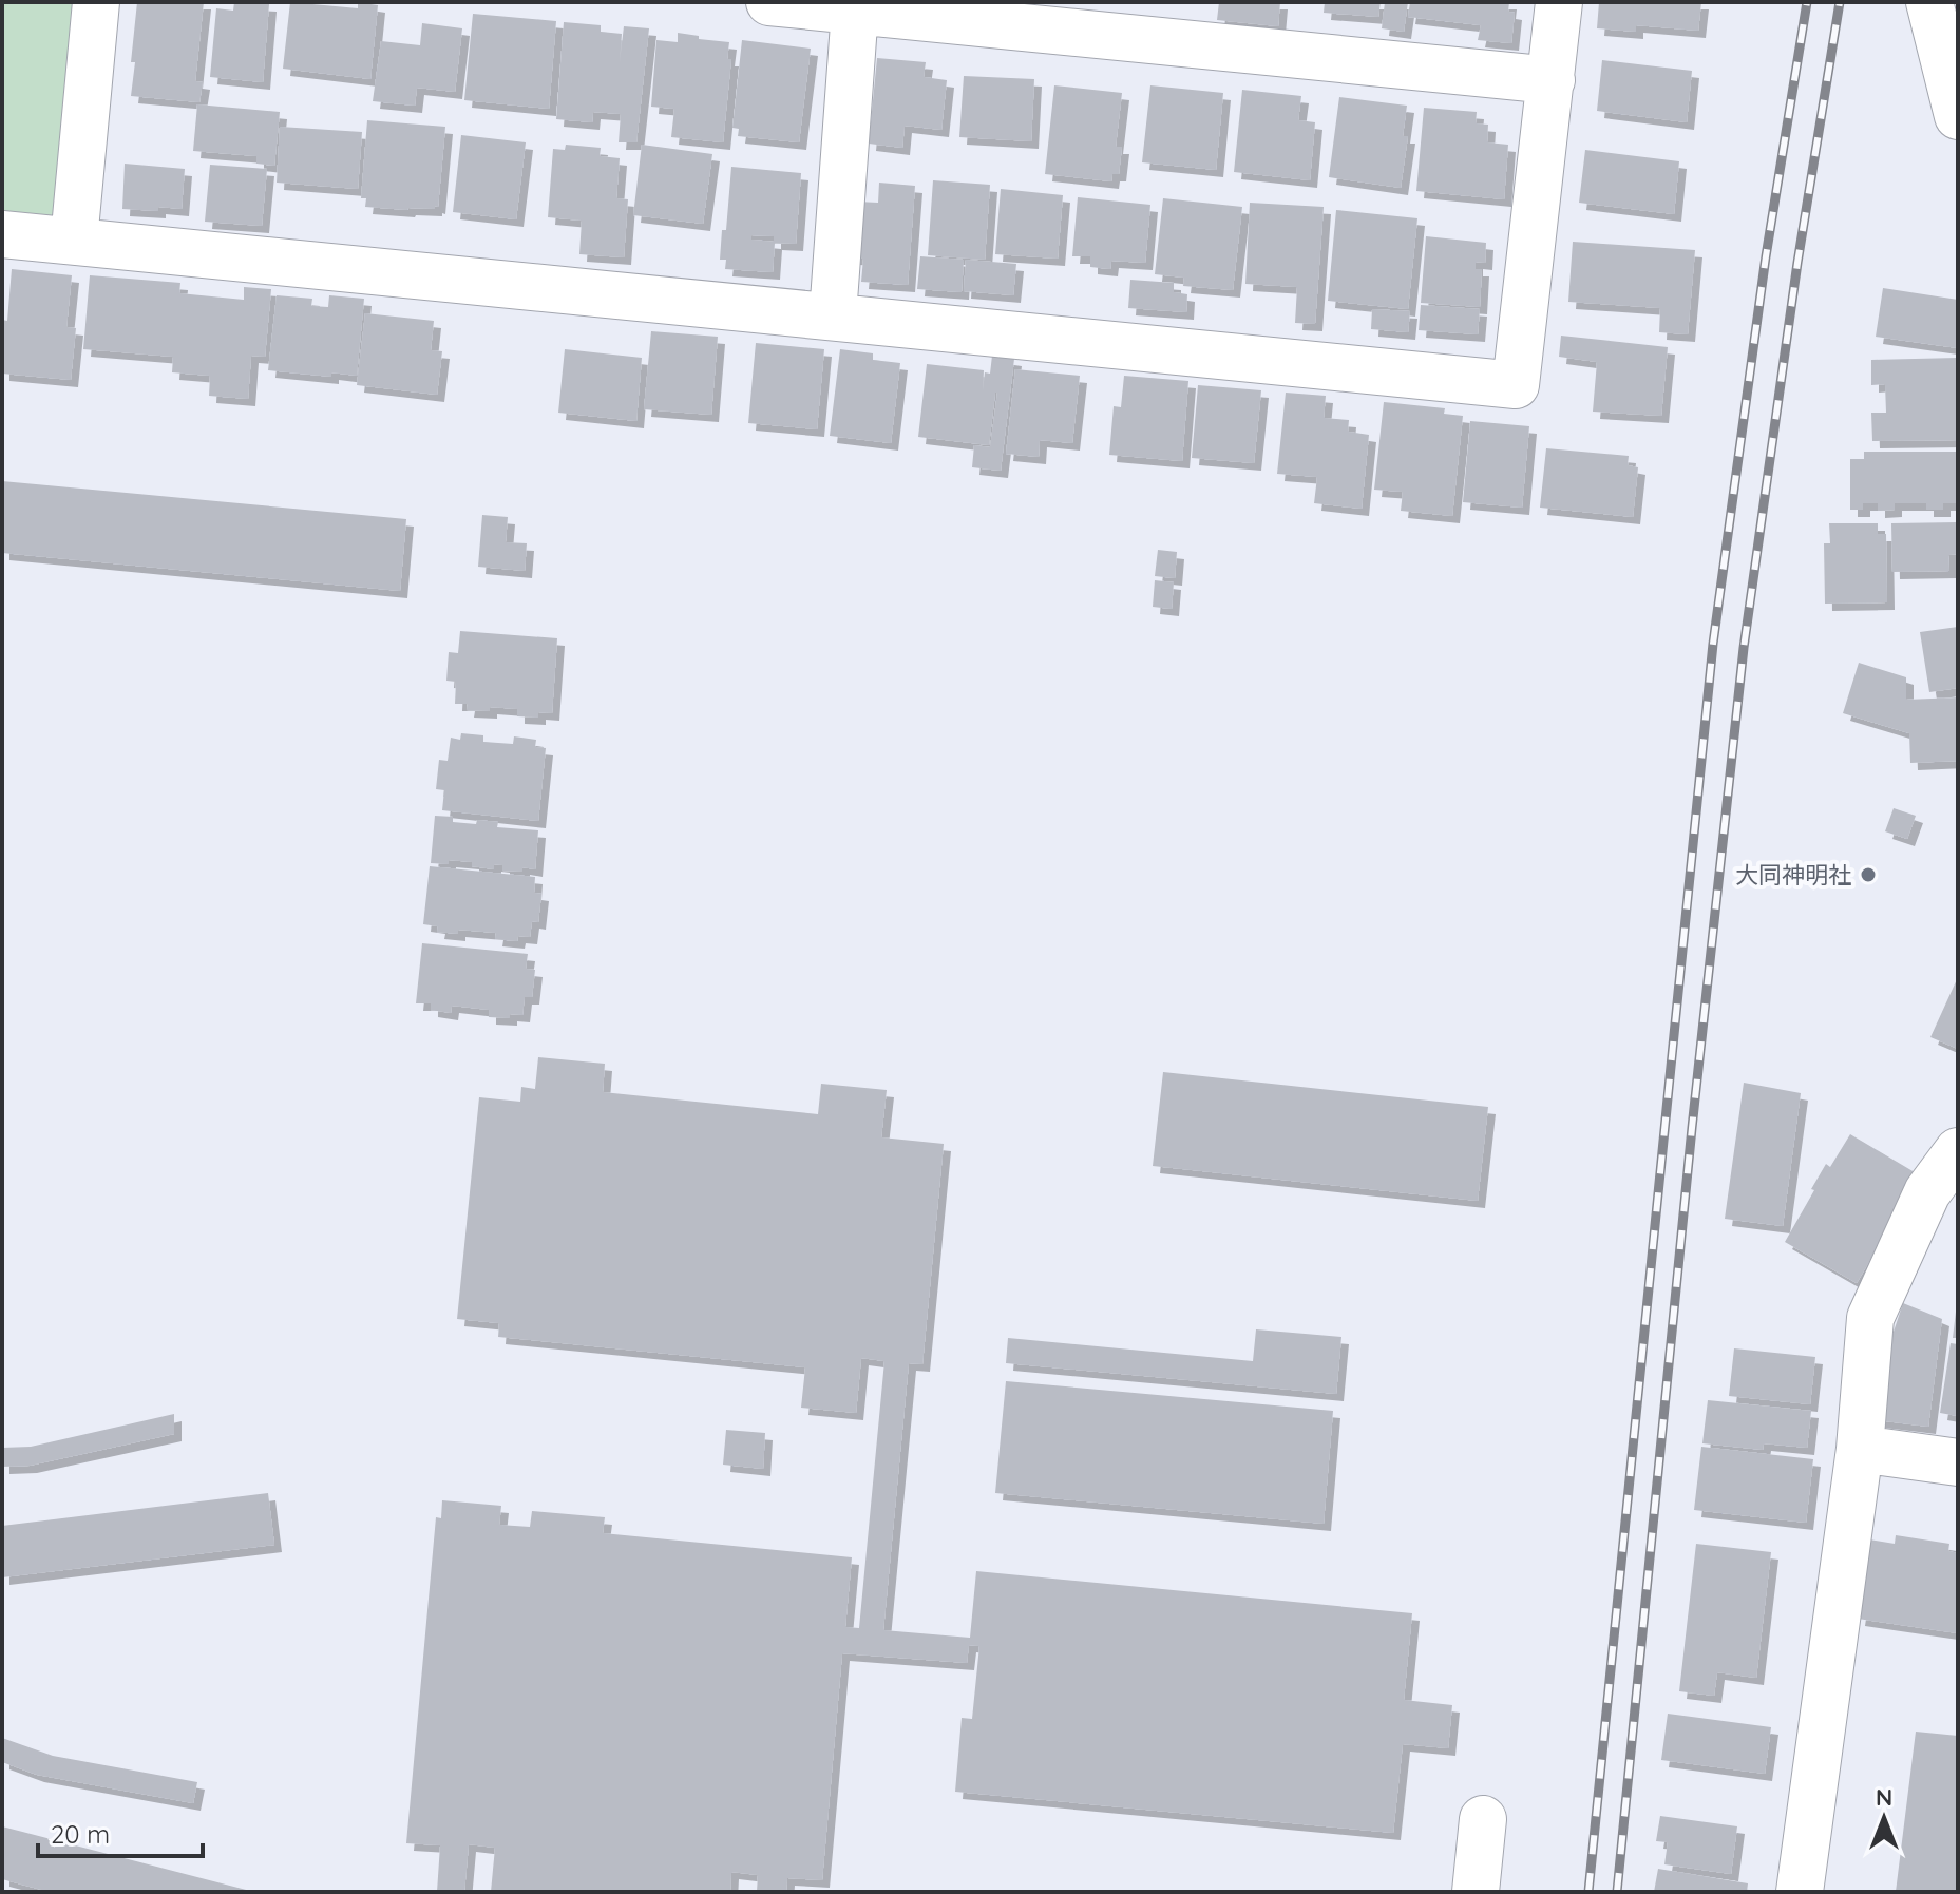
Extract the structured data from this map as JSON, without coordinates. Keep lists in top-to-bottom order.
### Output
{
  "places": ["大同神明社"],
  "scale_bar": "20 m",
  "north": "top"
}
